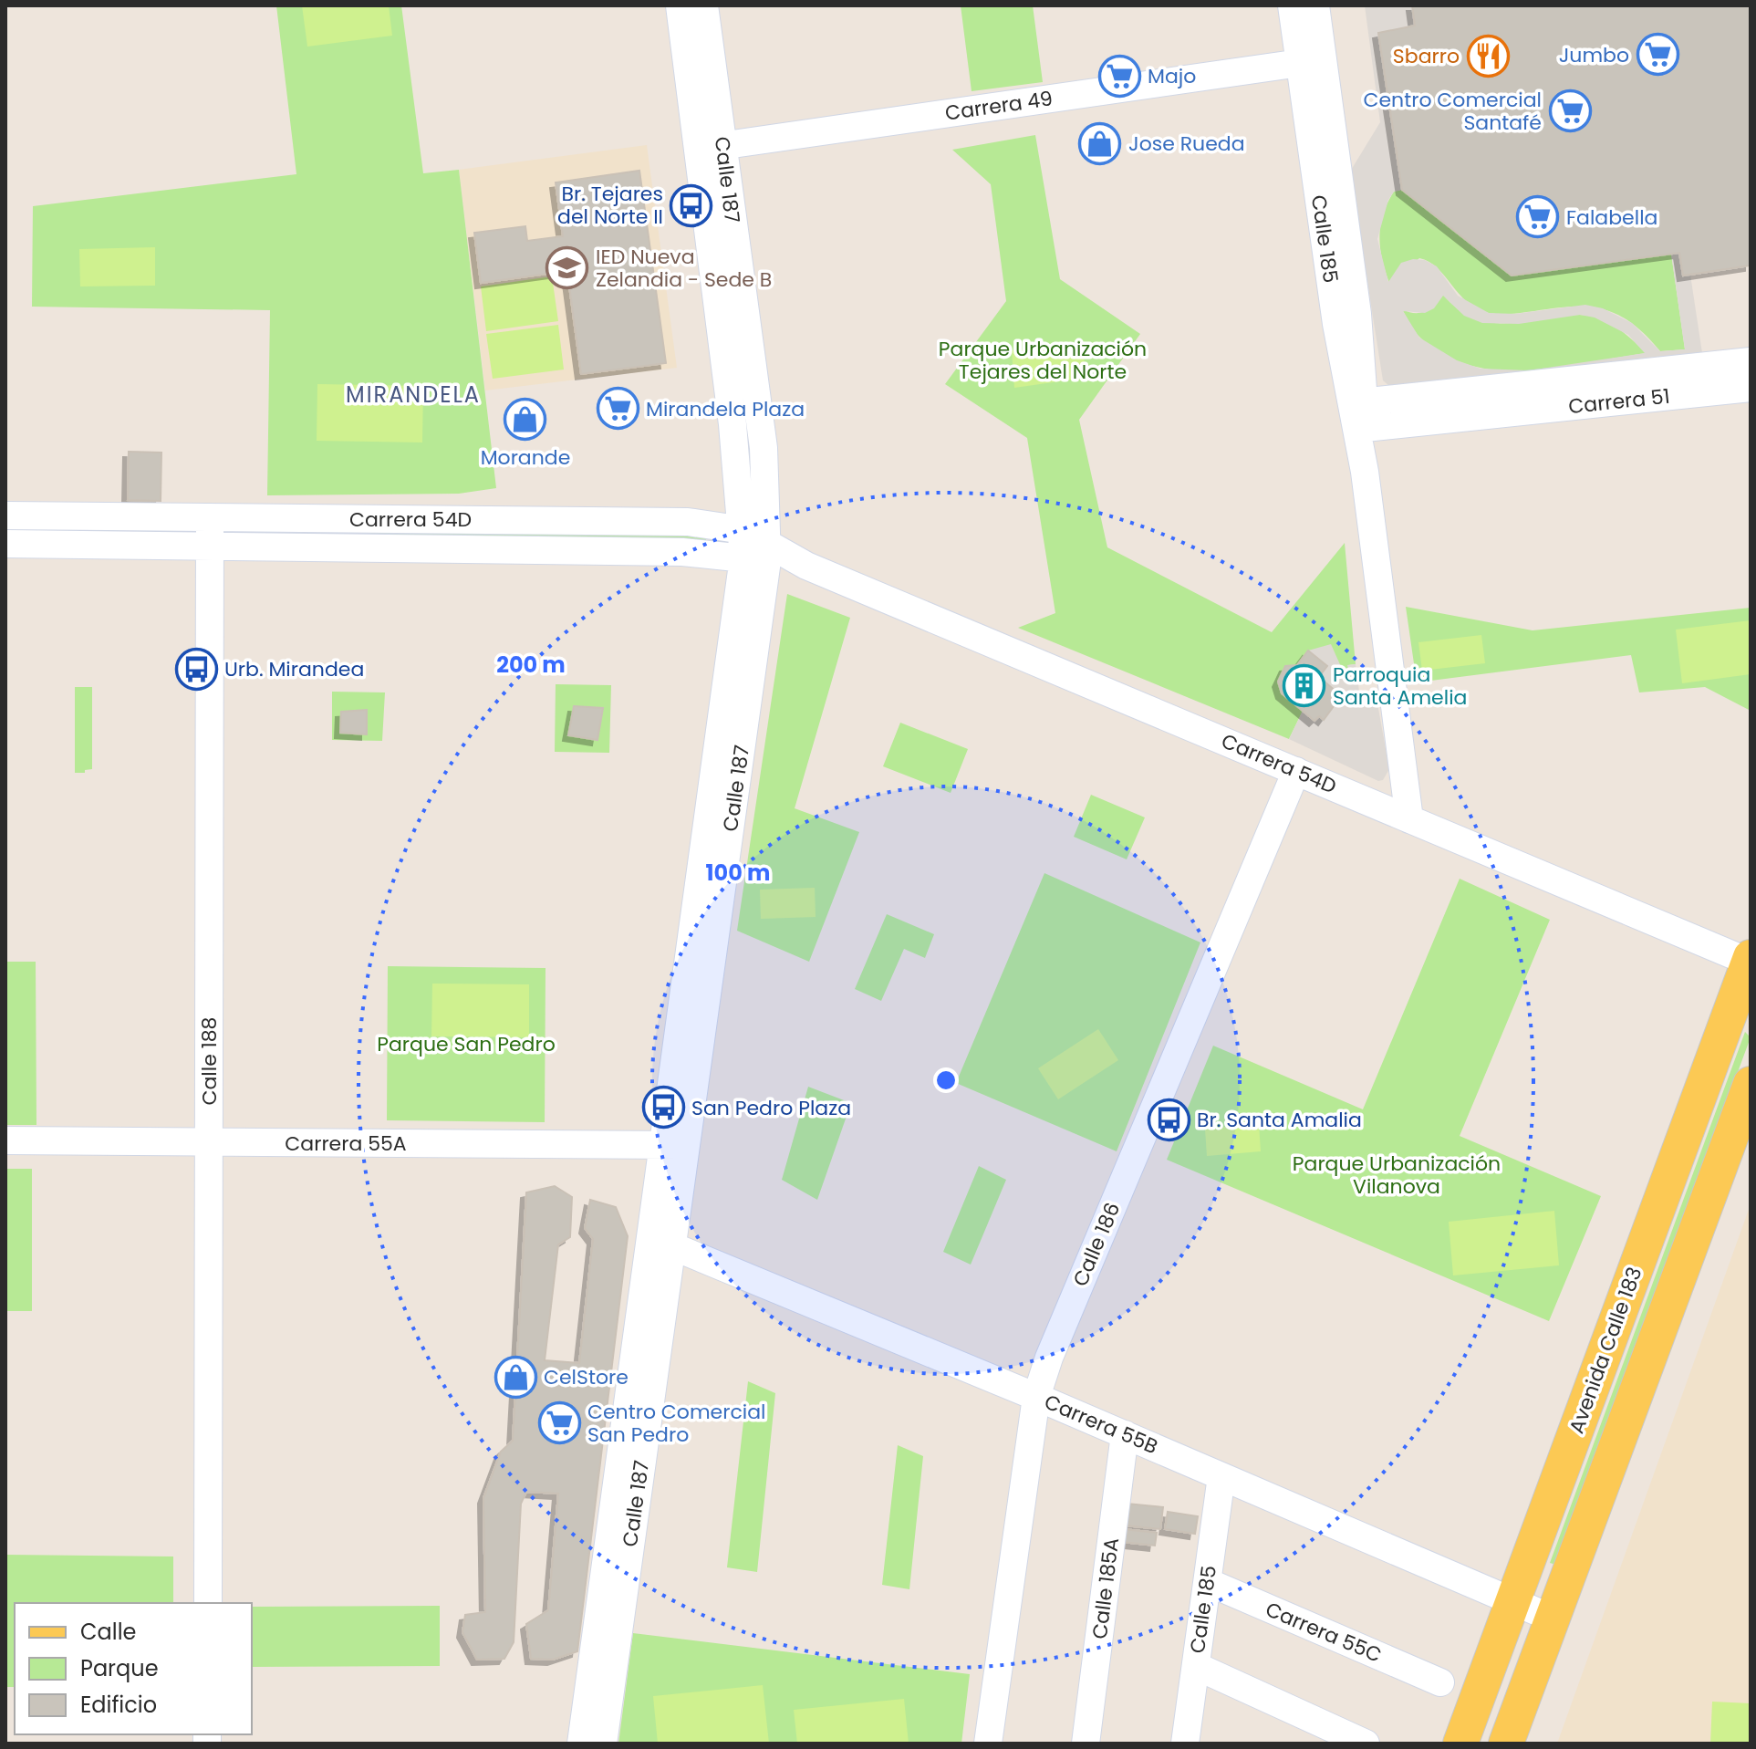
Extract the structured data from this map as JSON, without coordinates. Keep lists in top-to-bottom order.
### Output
{
  "streets": {
    "main road": ["Avenida Calle 183"],
    "street": [
      "Carrera 49",
      "Calle 187",
      "Calle 185",
      "Carrera 51",
      "Carrera 54D",
      "Calle 188",
      "Carrera 55A",
      "Calle 186",
      "Carrera 55B",
      "Calle 185A",
      "Carrera 55C"
    ]
  },
  "crossings": [
    ["Carrera 49", "Calle 187"],
    ["Carrera 49", "Calle 185"],
    ["Calle 187", "Carrera 54D"],
    ["Calle 187", "Carrera 55A"],
    ["Calle 187", "Carrera 55B"],
    ["Calle 185", "Carrera 51"],
    ["Calle 185", "Carrera 54D"],
    ["Calle 185", "Carrera 55B"],
    ["Calle 185", "Carrera 55C"],
    ["Carrera 54D", "Calle 188"],
    ["Carrera 54D", "Calle 186"],
    ["Carrera 54D", "Avenida Calle 183"],
    ["Calle 188", "Carrera 55A"],
    ["Calle 186", "Carrera 55B"],
    ["Avenida Calle 183", "Carrera 55B"],
    ["Carrera 55B", "Calle 185A"]
  ],
  "districts": ["MIRANDELA"],
  "parks": ["Parque Urbanización Tejares del Norte", "Parque San Pedro", "Parque Urbanización Vilanova"],
  "places": {
    "supermarket": [
      "Jumbo",
      "Majo",
      "Centro Comercial Santafé",
      "Falabella",
      "Mirandela Plaza",
      "Centro Comercial San Pedro"
    ],
    "restaurant": ["Sbarro"],
    "shop": ["Jose Rueda", "Morande", "CelStore"],
    "bus stop": [
      "Br. Tejares del Norte II",
      "Urb. Mirandea",
      "San Pedro Plaza",
      "Br. Santa Amalia"
    ],
    "school or university": ["IED Nueva Zelandia - Sede B"],
    "building": ["Parroquia Santa Amelia"]
  },
  "legend": ["Calle", "Parque", "Edificio"],
  "rings": ["200 m", "100 m"]
}
